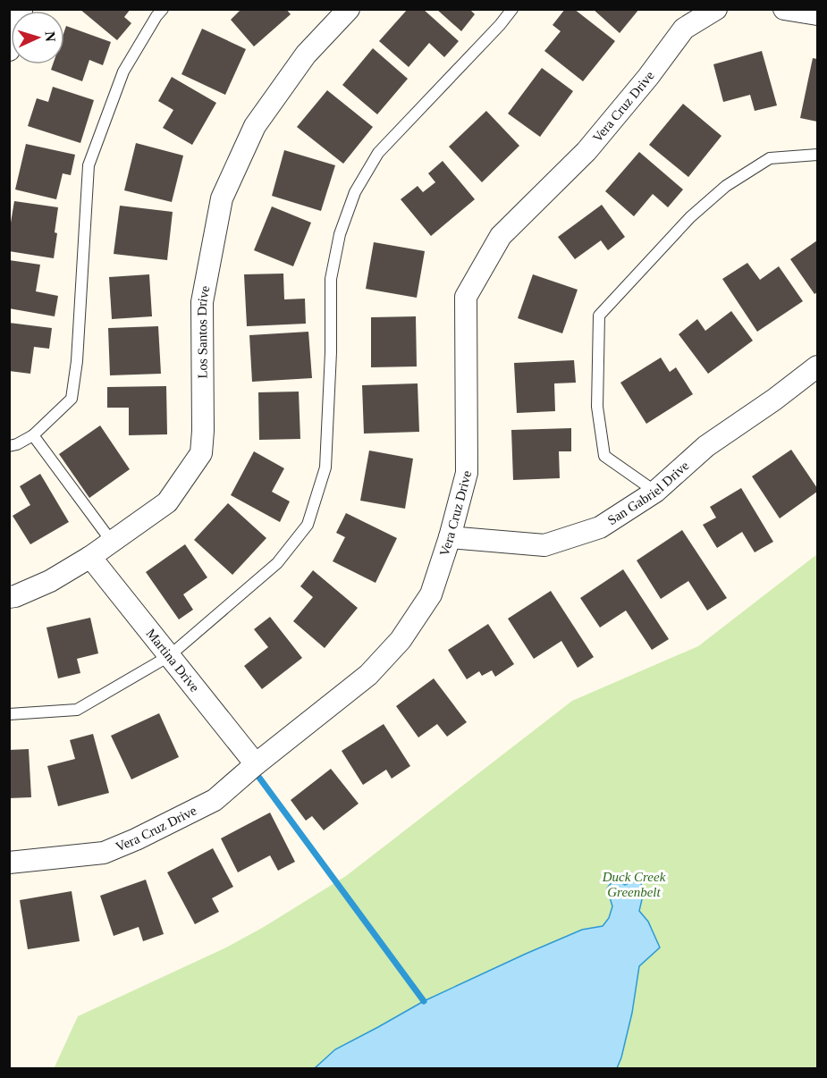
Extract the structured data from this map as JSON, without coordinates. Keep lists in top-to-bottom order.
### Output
{
  "streets": {
    "street": [
      "Vera Cruz Drive",
      "Los Santos Drive",
      "San Gabriel Drive",
      "Martina Drive"
    ]
  },
  "crossings": [
    ["Vera Cruz Drive", "San Gabriel Drive"],
    ["Vera Cruz Drive", "Martina Drive"],
    ["Los Santos Drive", "Martina Drive"]
  ],
  "parks": ["Duck Creek Greenbelt"],
  "north": "right"
}
